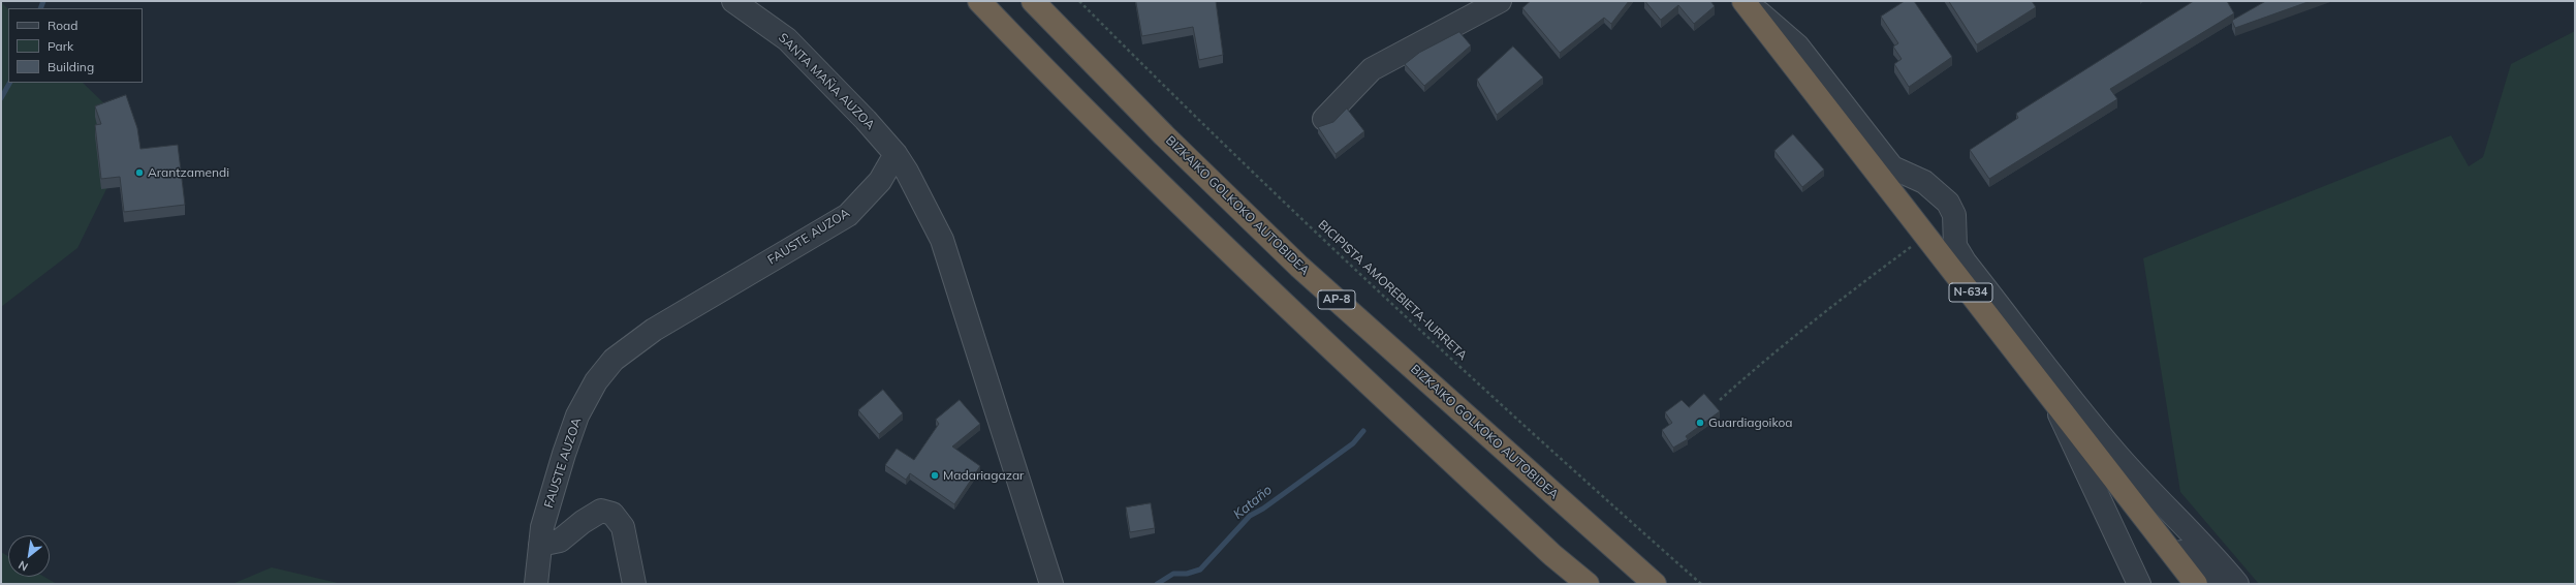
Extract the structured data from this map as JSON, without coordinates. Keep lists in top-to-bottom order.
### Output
{
  "streets": {
    "highway": ["BIZKAIKO GOLKOKO AUTOBIDEA", "N-634", "AP-8"],
    "street": ["SANTA MAÑA AUZOA", "FAUSTE AUZOA"],
    "path": ["BICIPISTA AMOREBIETA-IURRETA"]
  },
  "crossings": [
    ["SANTA MAÑA AUZOA", "FAUSTE AUZOA"]
  ],
  "water": ["Kataño"],
  "places": ["Arantzamendi", "Guardiagoikoa", "Madariagazar"],
  "legend": ["Road", "Park", "Building"],
  "north": "bottom left"
}
